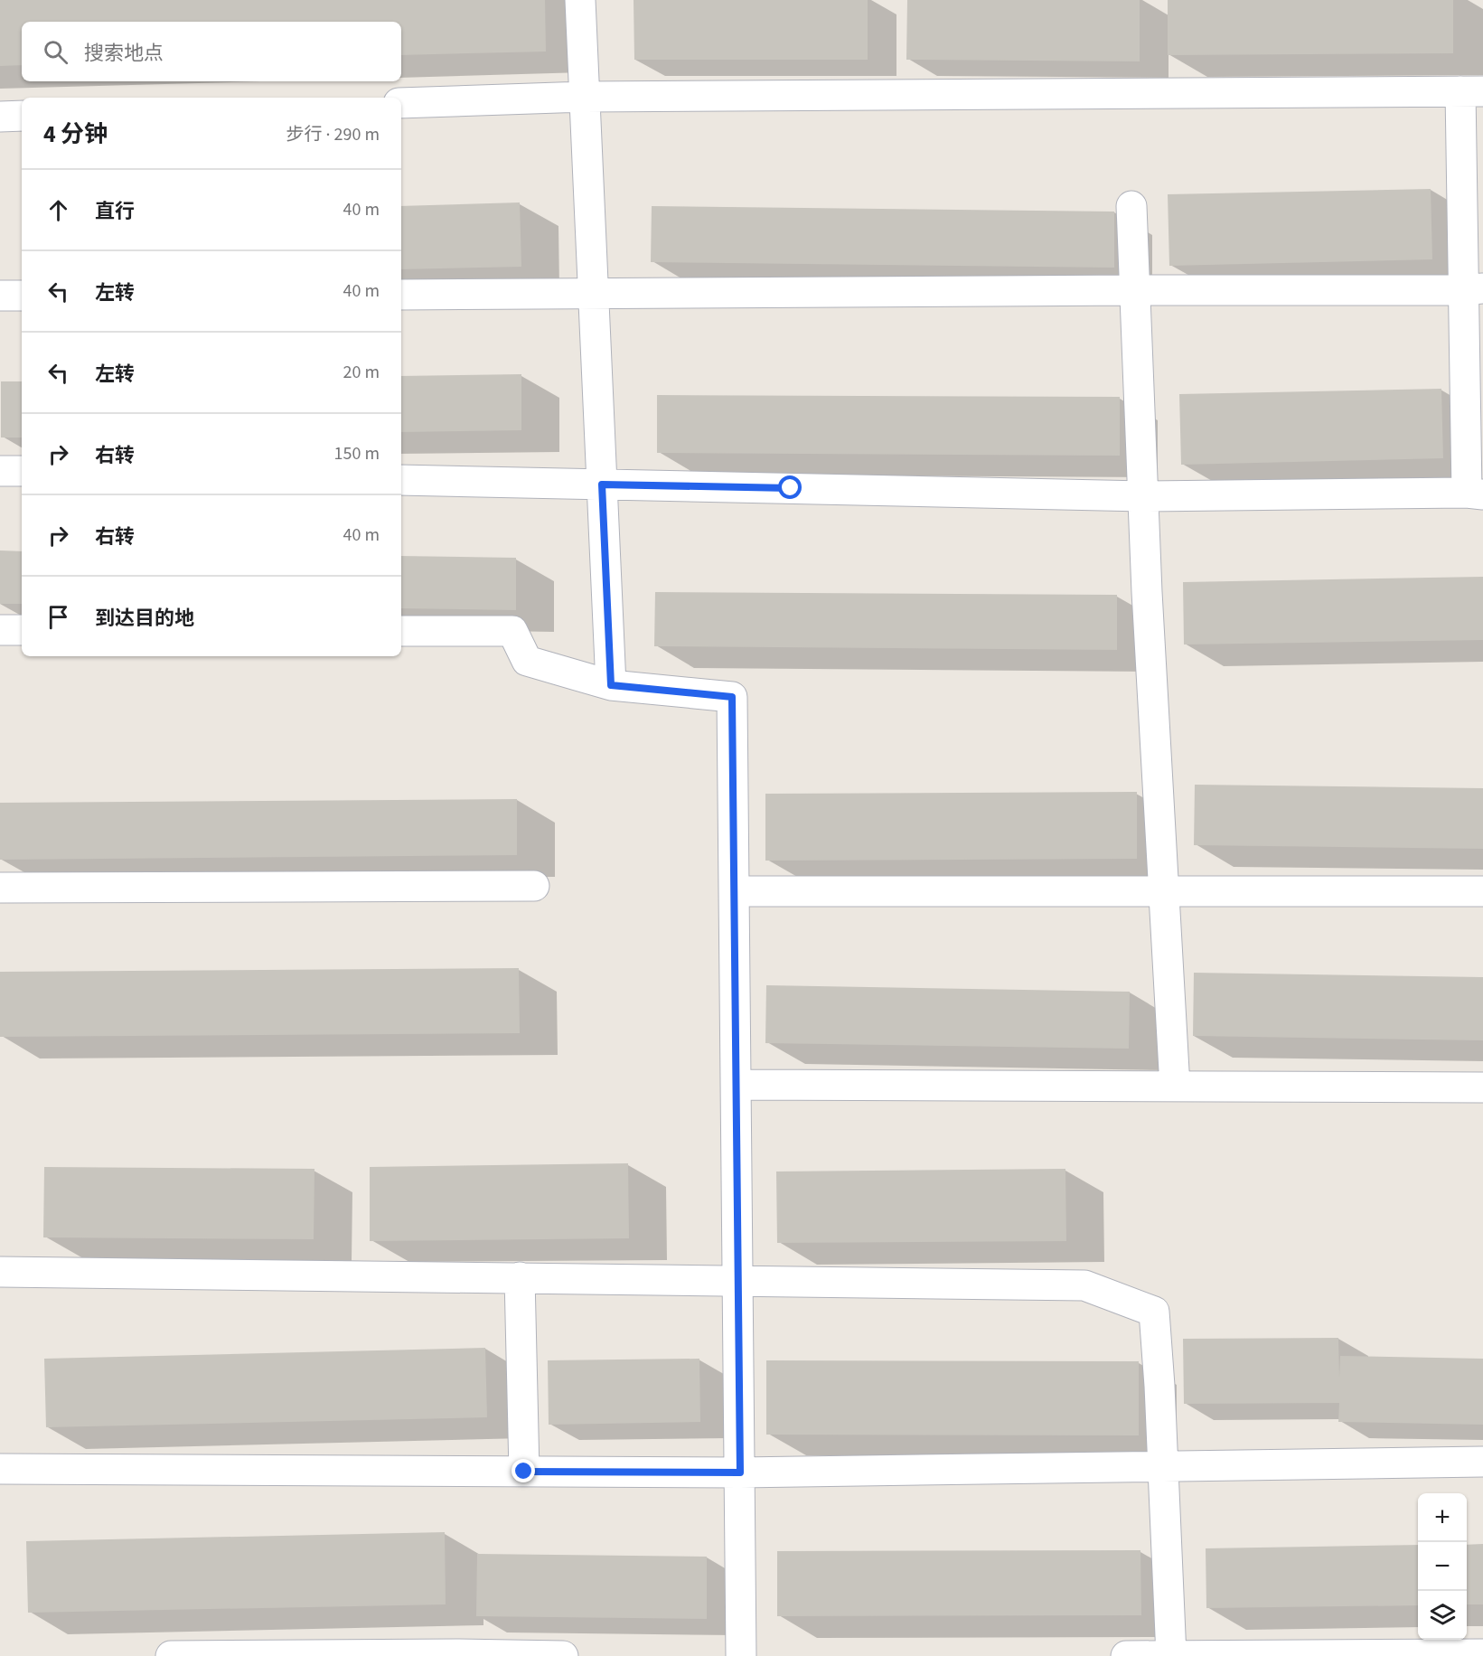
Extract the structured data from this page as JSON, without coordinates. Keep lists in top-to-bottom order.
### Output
{
  "page": {
    "search": "搜索地点",
    "heading": ["4 分钟", "步行 · 290 m"],
    "list": [
      ["直行", "40 m"],
      ["左转", "40 m"],
      ["左转", "20 m"],
      ["右转", "150 m"],
      ["右转", "40 m"],
      "到达目的地"
    ],
    "map_buttons": ["+", "−"]
  }
}
